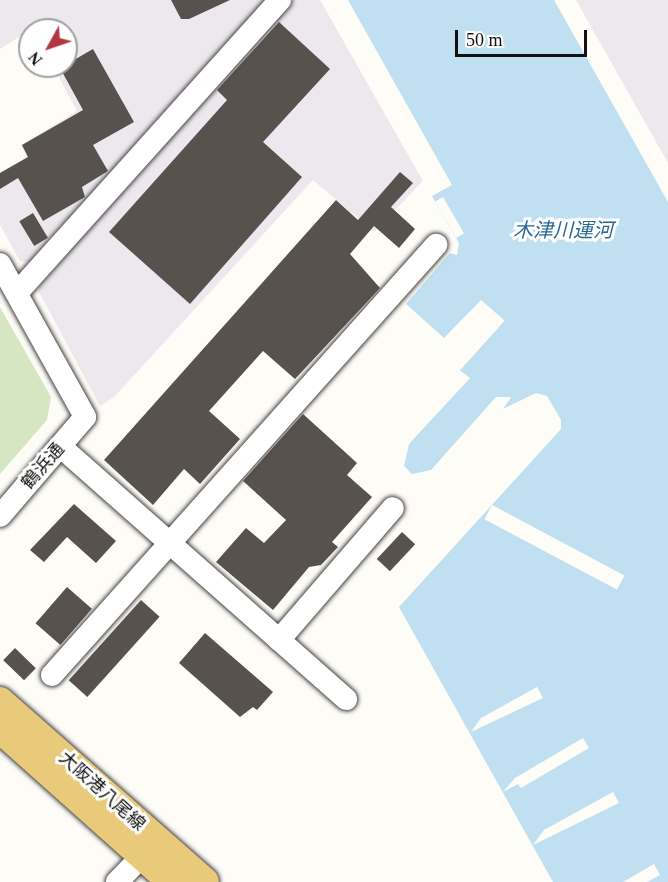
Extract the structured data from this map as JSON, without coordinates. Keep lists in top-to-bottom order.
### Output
{
  "streets": {
    "main road": ["大阪港八尾線"],
    "street": ["鶴浜通"]
  },
  "water": ["木津川運河"],
  "scale_bar": "50 m",
  "north": "bottom left"
}
